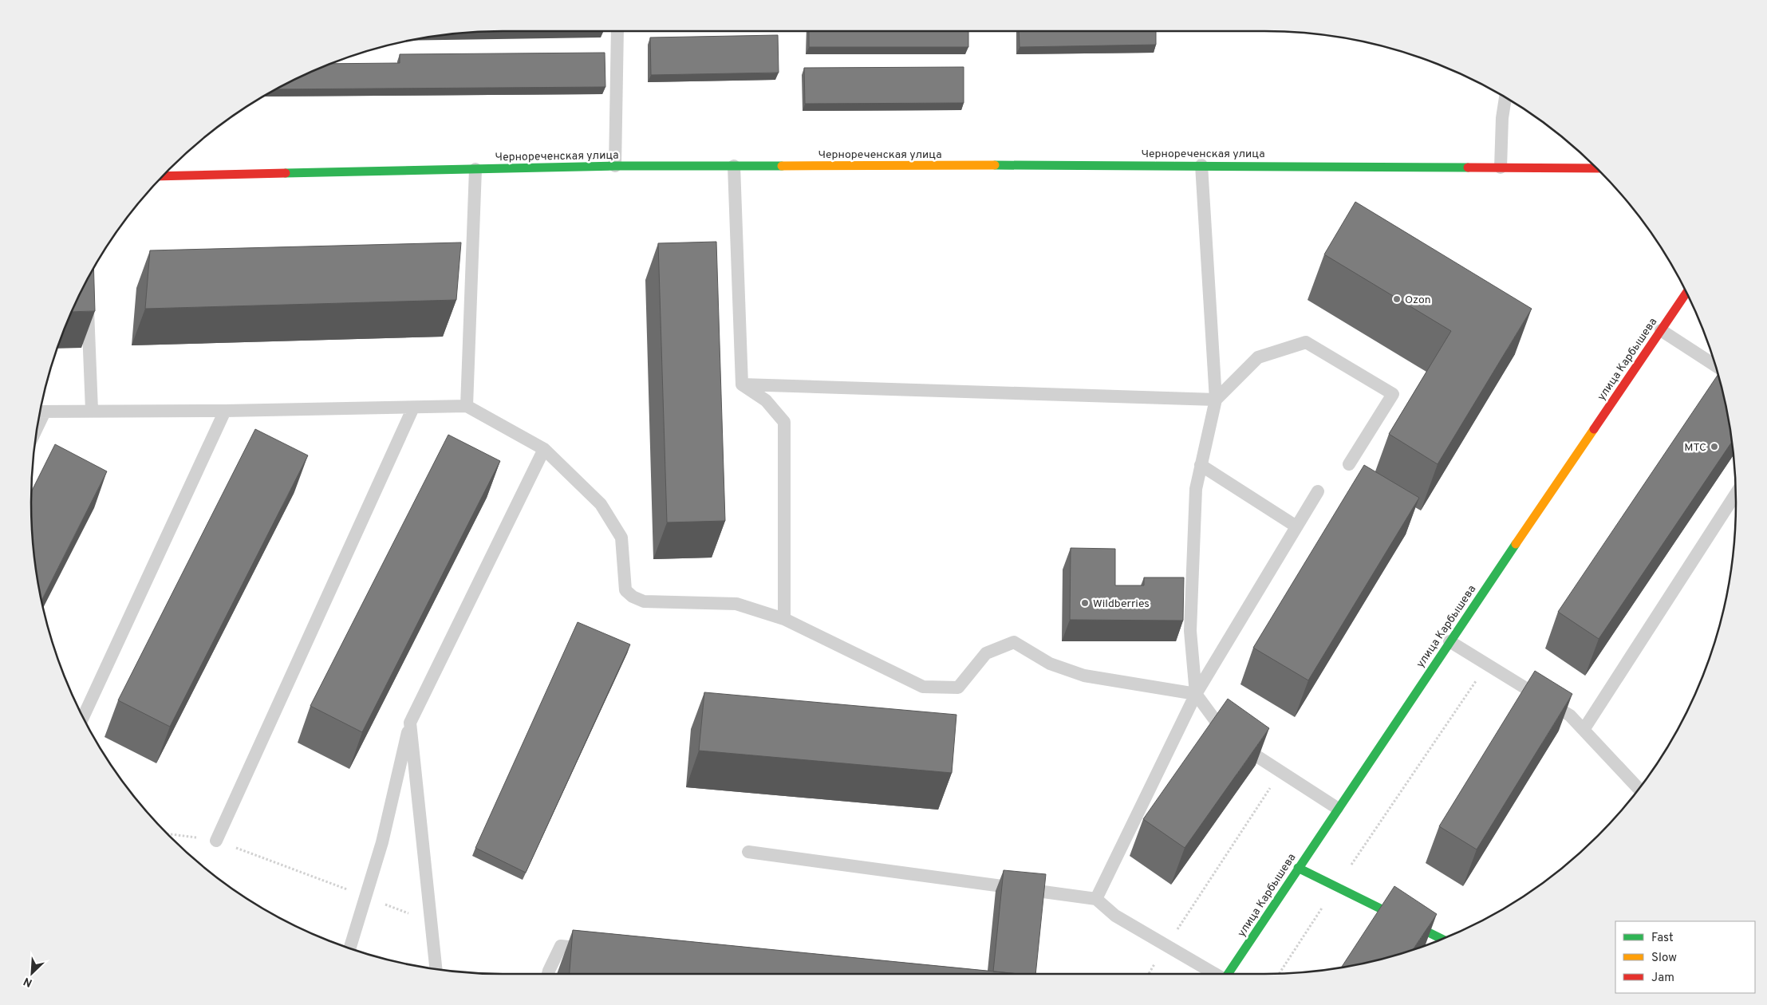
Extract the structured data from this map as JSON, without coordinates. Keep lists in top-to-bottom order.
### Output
{
  "streets": {
    "main road": ["Чернореченская улица", "улица Карбышева"]
  },
  "places": ["Ozon", "МТС", "Wildberries"],
  "legend": ["Fast", "Slow", "Jam"],
  "north": "bottom left"
}
